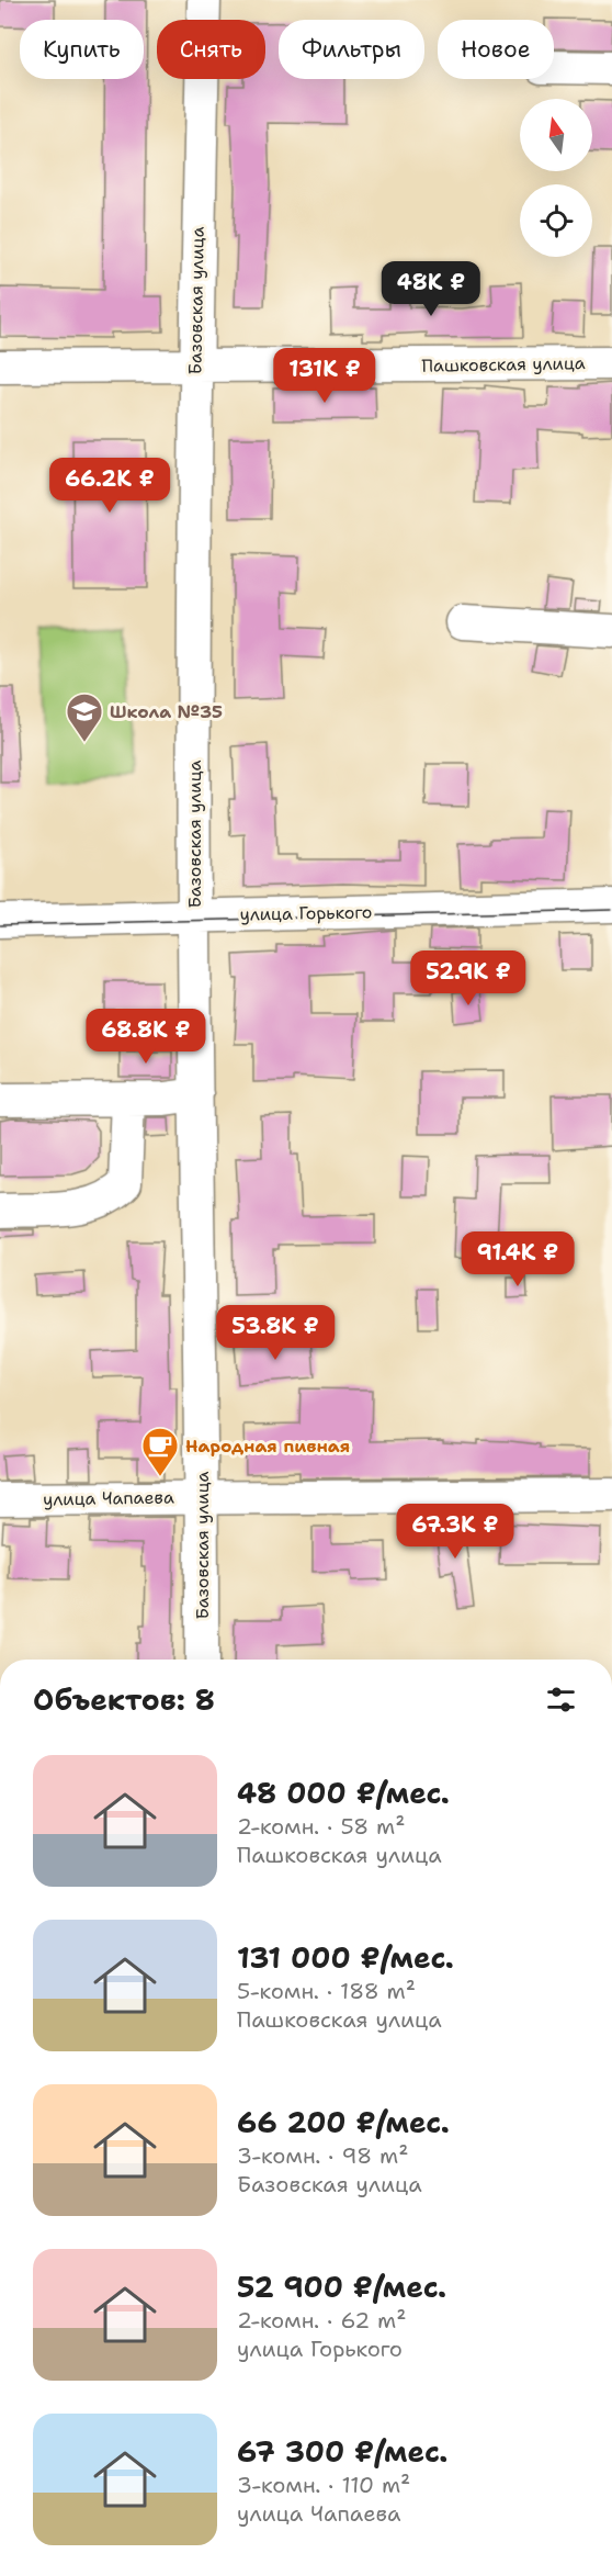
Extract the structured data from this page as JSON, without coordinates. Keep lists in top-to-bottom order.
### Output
{
  "streets": {
    "street": [
      "Базовская улица",
      "Пашковская улица",
      "улица Горького",
      "улица Чапаева"
    ]
  },
  "crossings": [
    ["Базовская улица", "Пашковская улица"],
    ["Базовская улица", "улица Горького"],
    ["Базовская улица", "улица Чапаева"]
  ],
  "places": {
    "school or university": ["Школа №35"],
    "cafe": ["Народная пивная"]
  },
  "north": "top",
  "page": {
    "chip": [
      "Купить",
      "Снять",
      "Фильтры",
      "Новое"
    ],
    "price": [
      "48K ₽",
      "131K ₽",
      "66.2K ₽",
      "52.9K ₽",
      "68.8K ₽",
      "91.4K ₽",
      "53.8K ₽",
      "67.3K ₽"
    ],
    "heading": "Объектов: 8",
    "list": [
      {
        "name": "48 000 ₽/мес.",
        "note": "2-комн. · 58 m² · Пашковская улица"
      },
      {
        "name": "131 000 ₽/мес.",
        "note": "5-комн. · 188 m² · Пашковская улица"
      },
      {
        "name": "66 200 ₽/мес.",
        "note": "3-комн. · 98 m² · Базовская улица"
      },
      {
        "name": "52 900 ₽/мес.",
        "note": "2-комн. · 62 m² · улица Горького"
      },
      {
        "name": "67 300 ₽/мес.",
        "note": "3-комн. · 110 m² · улица Чапаева"
      }
    ]
  }
}
